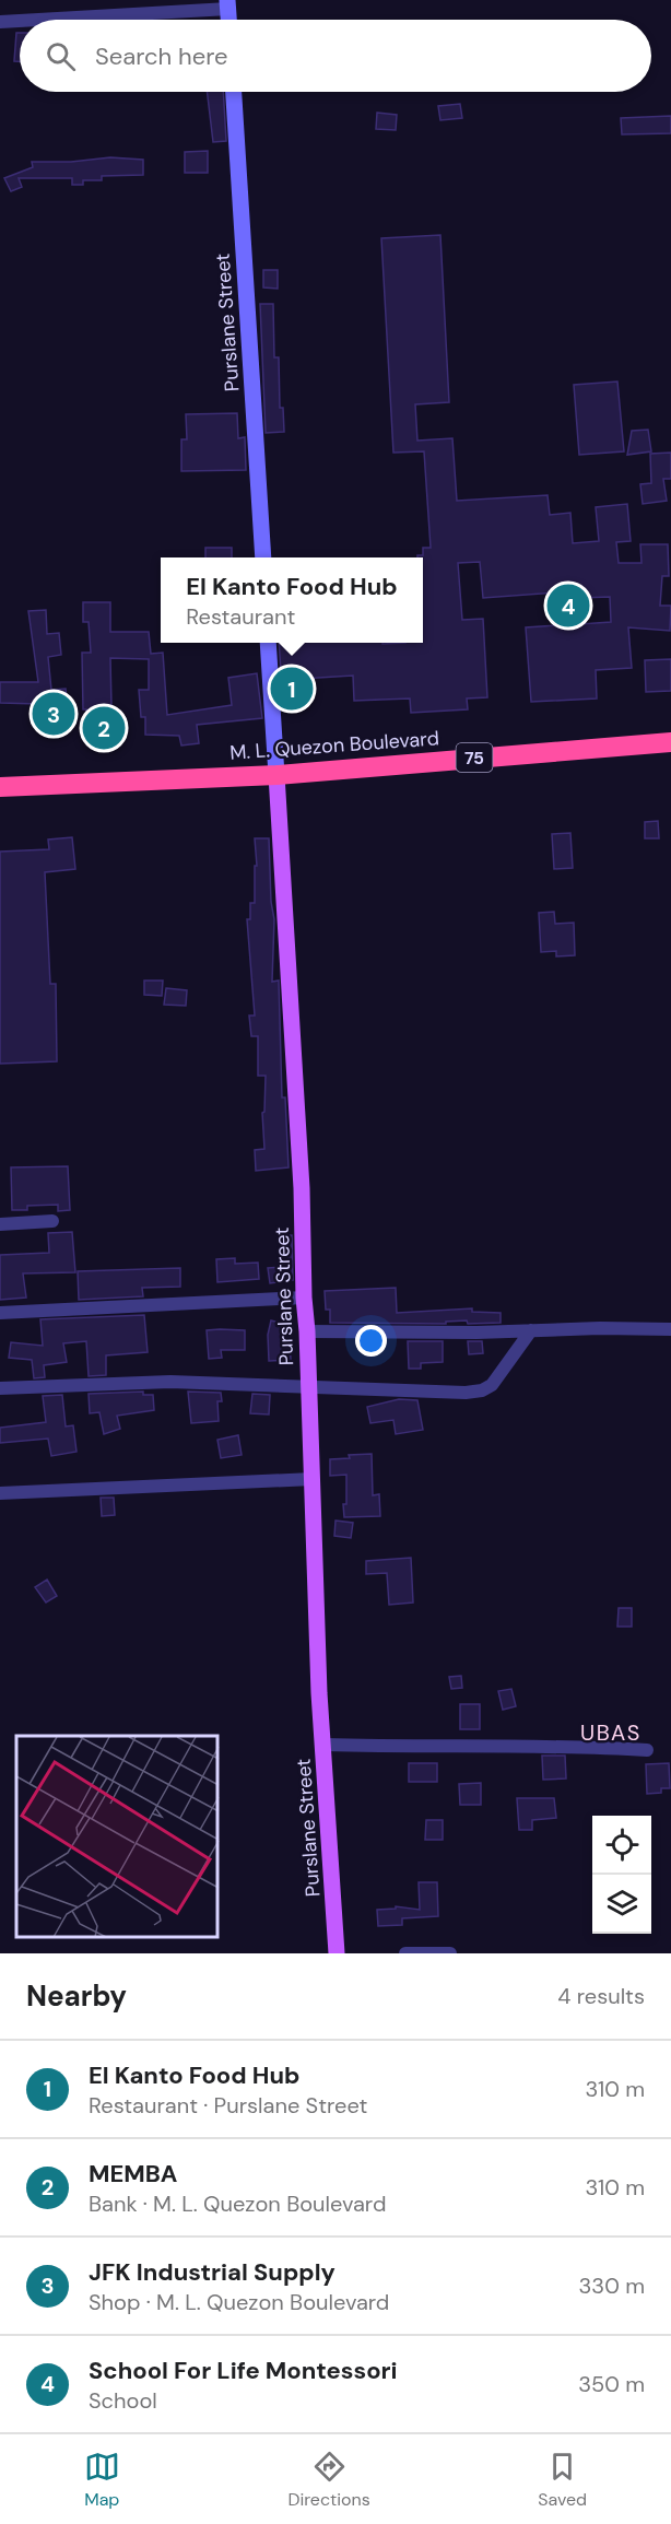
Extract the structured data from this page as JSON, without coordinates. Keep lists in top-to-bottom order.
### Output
{
  "streets": {
    "highway": ["M. L. Quezon Boulevard", "75"],
    "main road": ["Purslane Street"]
  },
  "crossings": [
    ["Purslane Street", "M. L. Quezon Boulevard"]
  ],
  "districts": ["UBAS"],
  "page": {
    "search": "Search here",
    "popup": ["El Kanto Food Hub", "Restaurant"],
    "pins": [
      "4",
      "1",
      "3",
      "2"
    ],
    "heading": ["Nearby", "4 results"],
    "list": [
      {
        "mark": "1",
        "name": "El Kanto Food Hub",
        "note": "Restaurant · Purslane Street",
        "value": "310 m"
      },
      {
        "mark": "2",
        "name": "MEMBA",
        "note": "Bank · M. L. Quezon Boulevard",
        "value": "310 m"
      },
      {
        "mark": "3",
        "name": "JFK Industrial Supply",
        "note": "Shop · M. L. Quezon Boulevard",
        "value": "330 m"
      },
      {
        "mark": "4",
        "name": "School For Life Montessori",
        "note": "School",
        "value": "350 m"
      }
    ],
    "nav": ["Map", "Directions", "Saved"]
  }
}
